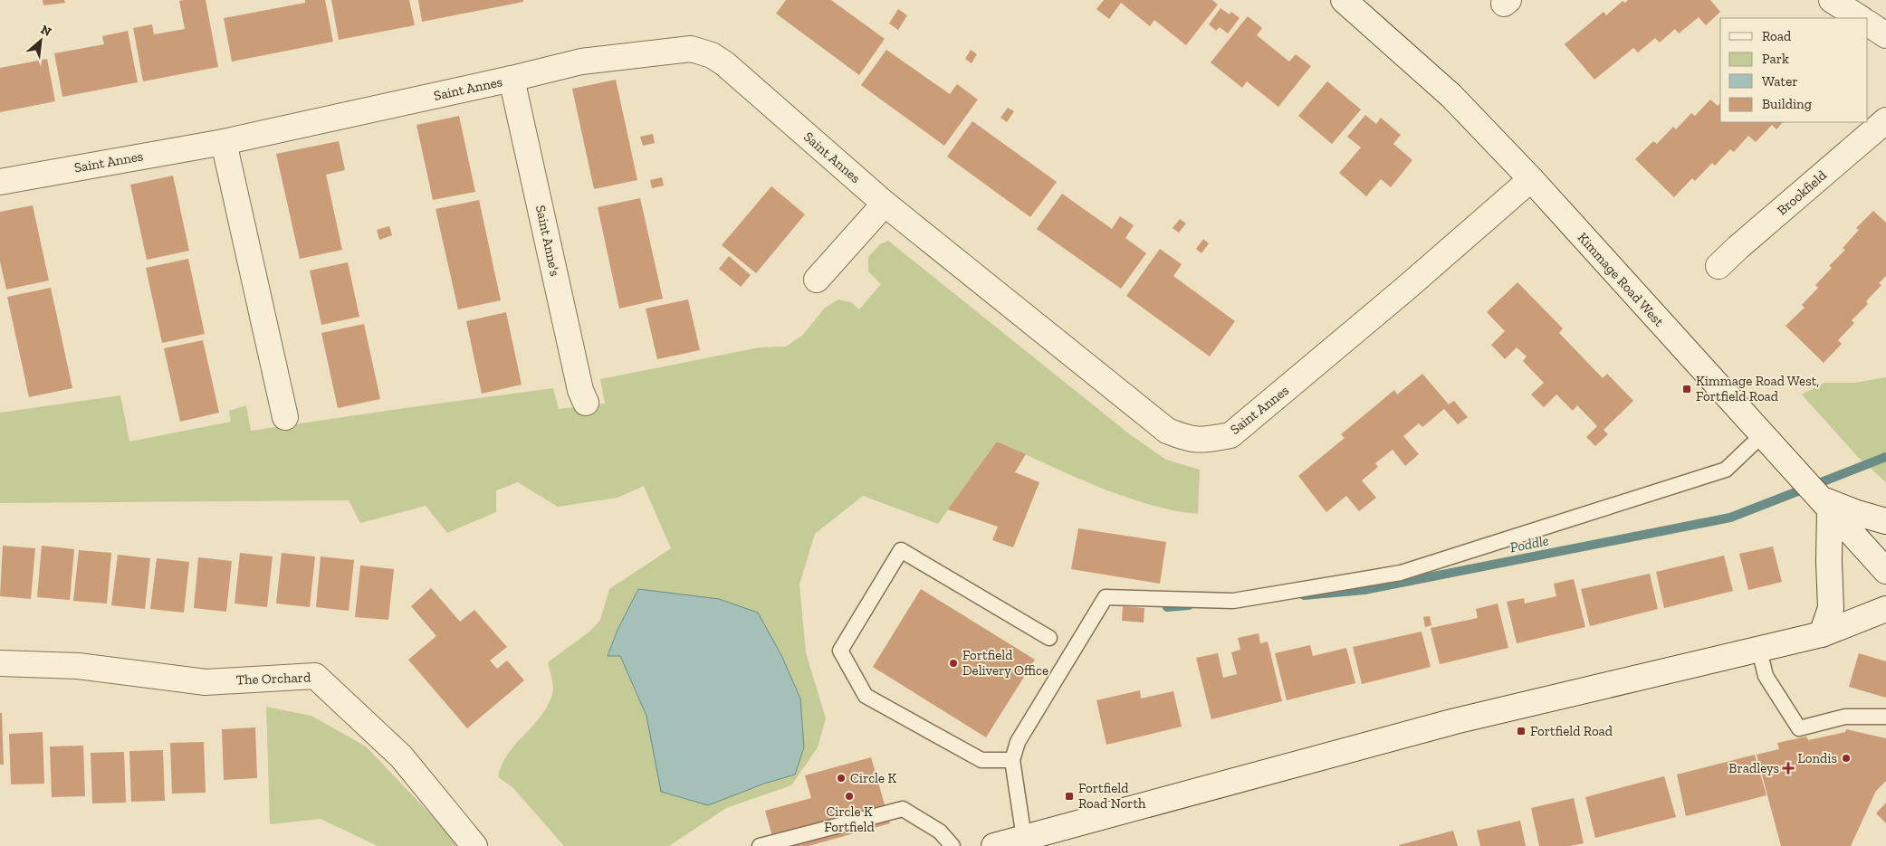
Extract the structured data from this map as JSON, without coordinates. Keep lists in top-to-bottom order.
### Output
{
  "streets": {
    "street": [
      "Saint Annes",
      "Brookfield",
      "Saint Anne's",
      "Kimmage Road West",
      "The Orchard"
    ]
  },
  "crossings": [
    ["Saint Annes", "Saint Anne's"],
    ["Saint Annes", "Kimmage Road West"]
  ],
  "water": ["Poddle"],
  "places": {
    "transit": ["Kimmage Road West, Fortfield Road", "Fortfield Road", "Fortfield Road North"],
    "other": [
      "Fortfield Delivery Office",
      "Londis",
      "Circle K",
      "Circle K Fortfield"
    ],
    "health": ["Bradleys"]
  },
  "legend": [
    "Road",
    "Park",
    "Water",
    "Building"
  ],
  "north": "top right"
}
